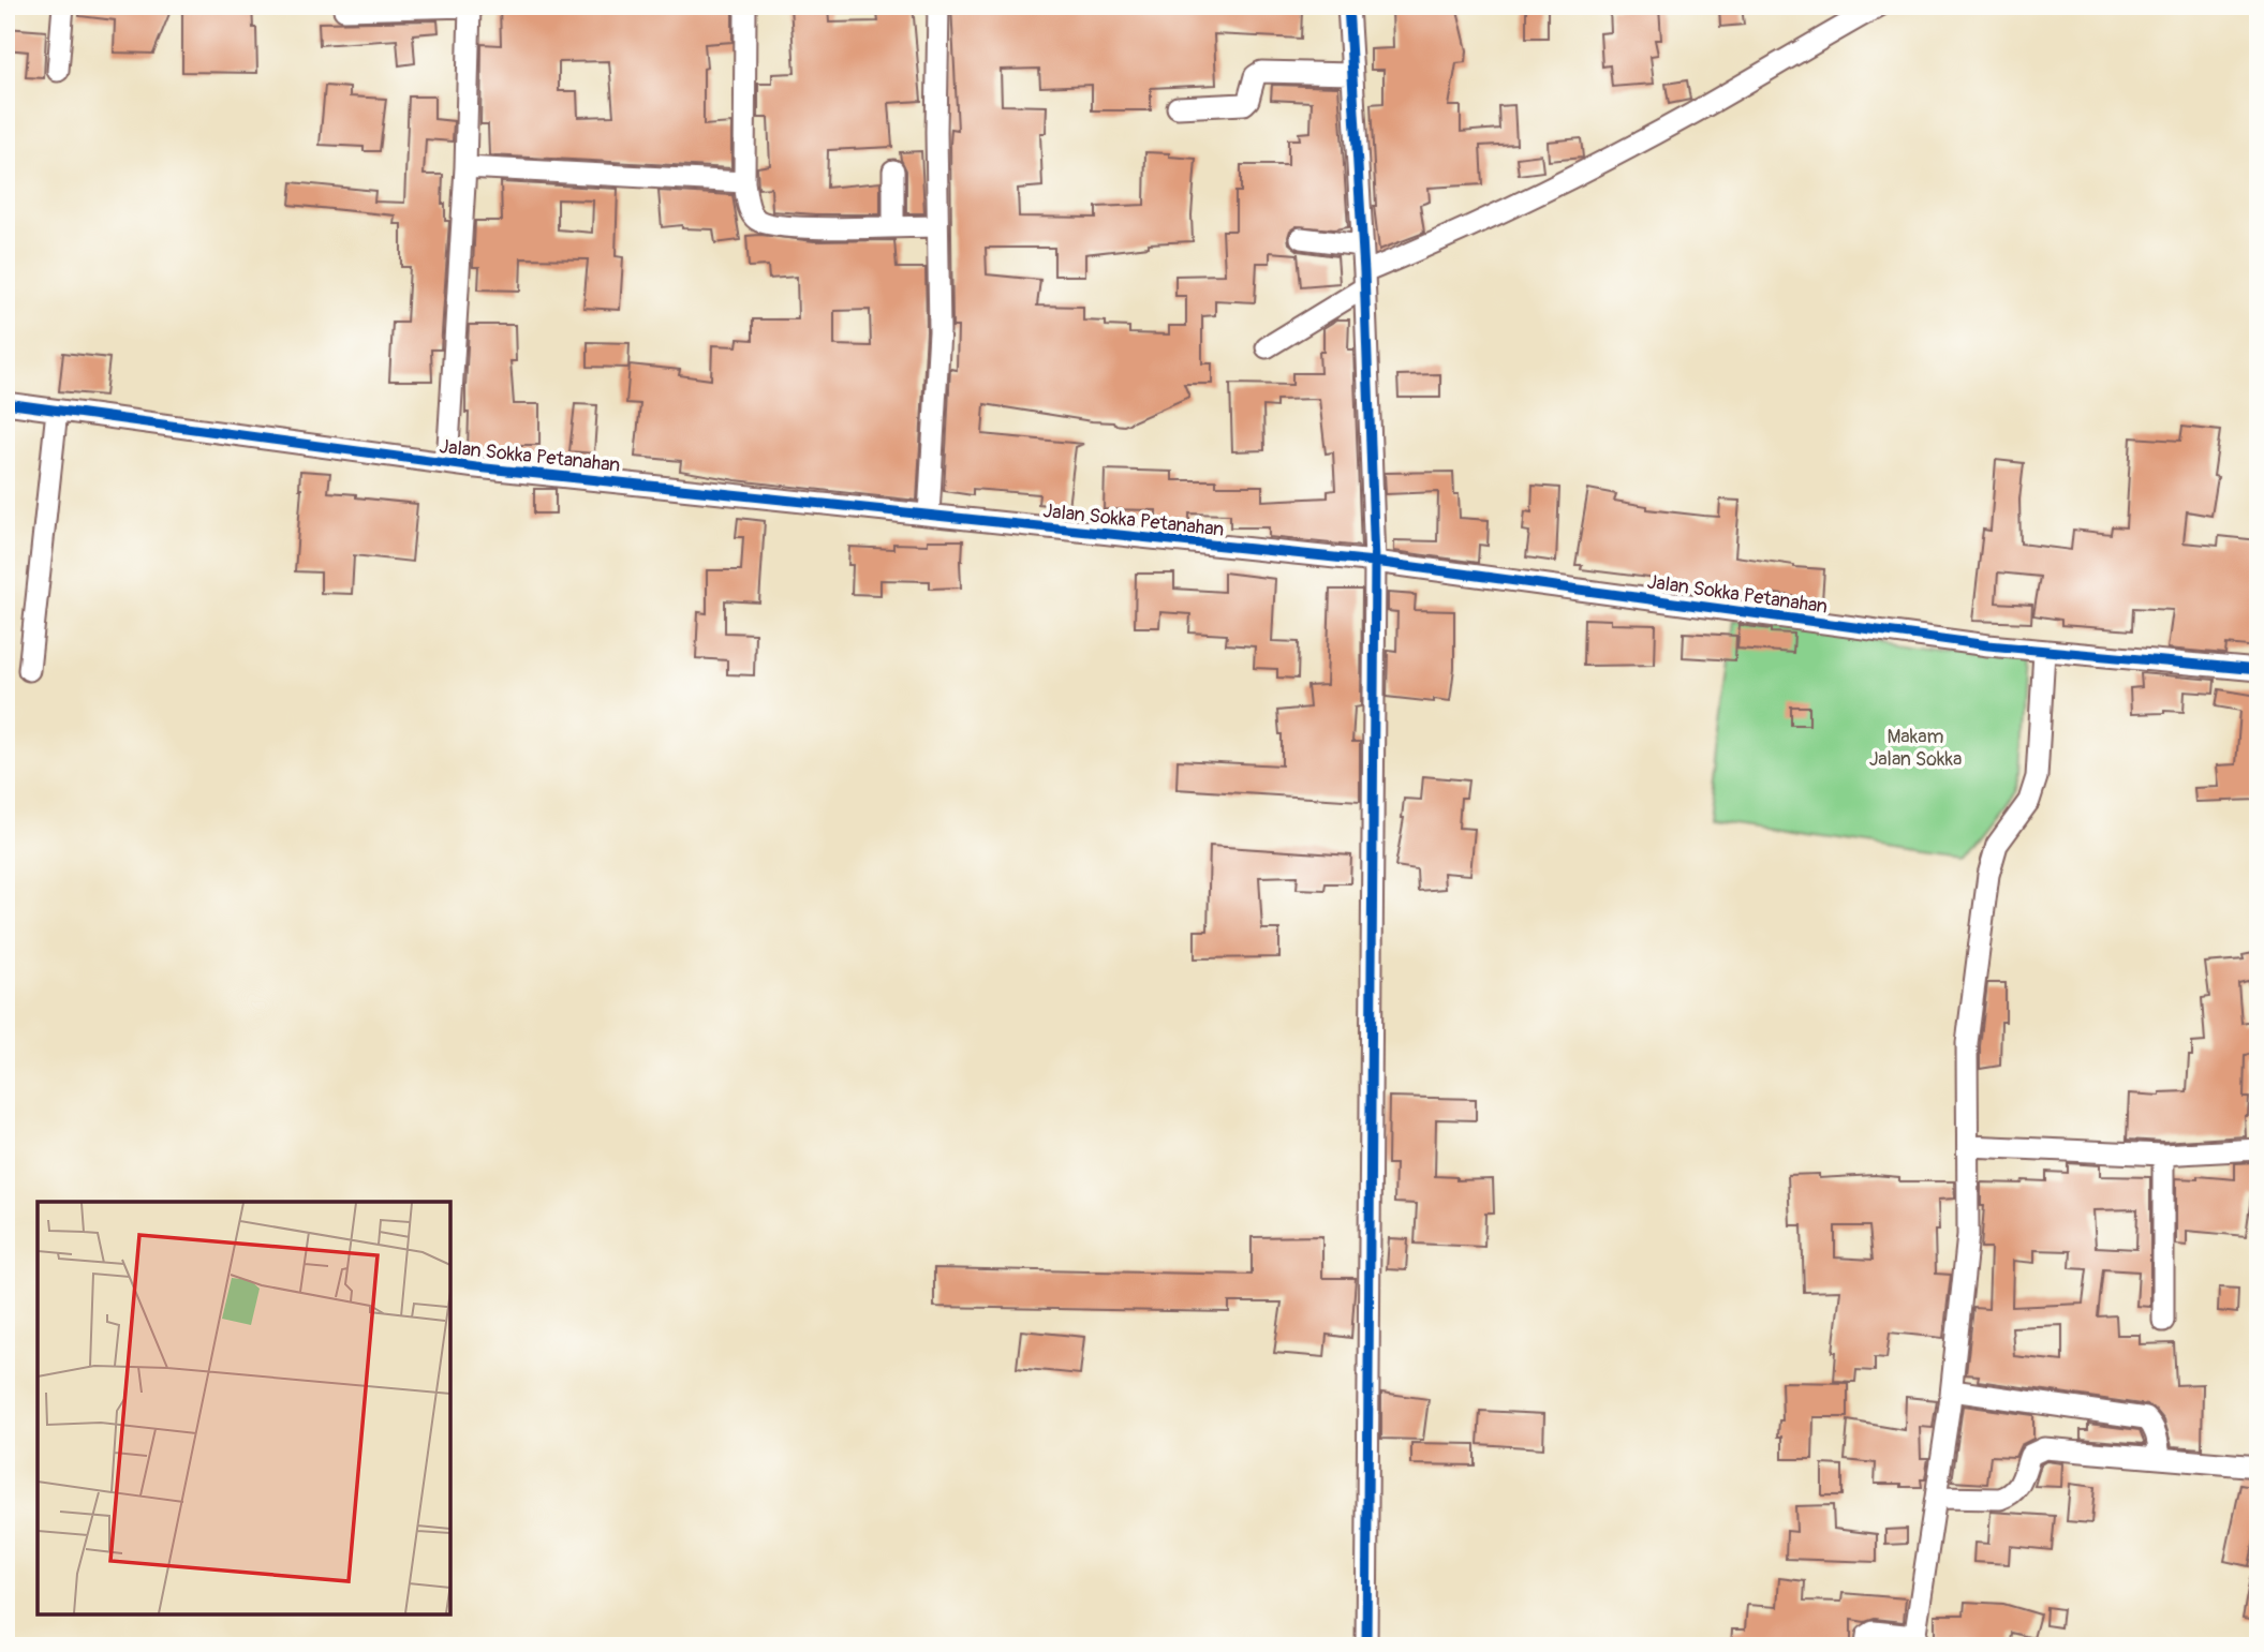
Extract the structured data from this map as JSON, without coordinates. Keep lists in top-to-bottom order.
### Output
{
  "streets": {
    "street": ["Jalan Sokka Petanahan"]
  },
  "parks": ["Makam Jalan Sokka"]
}
